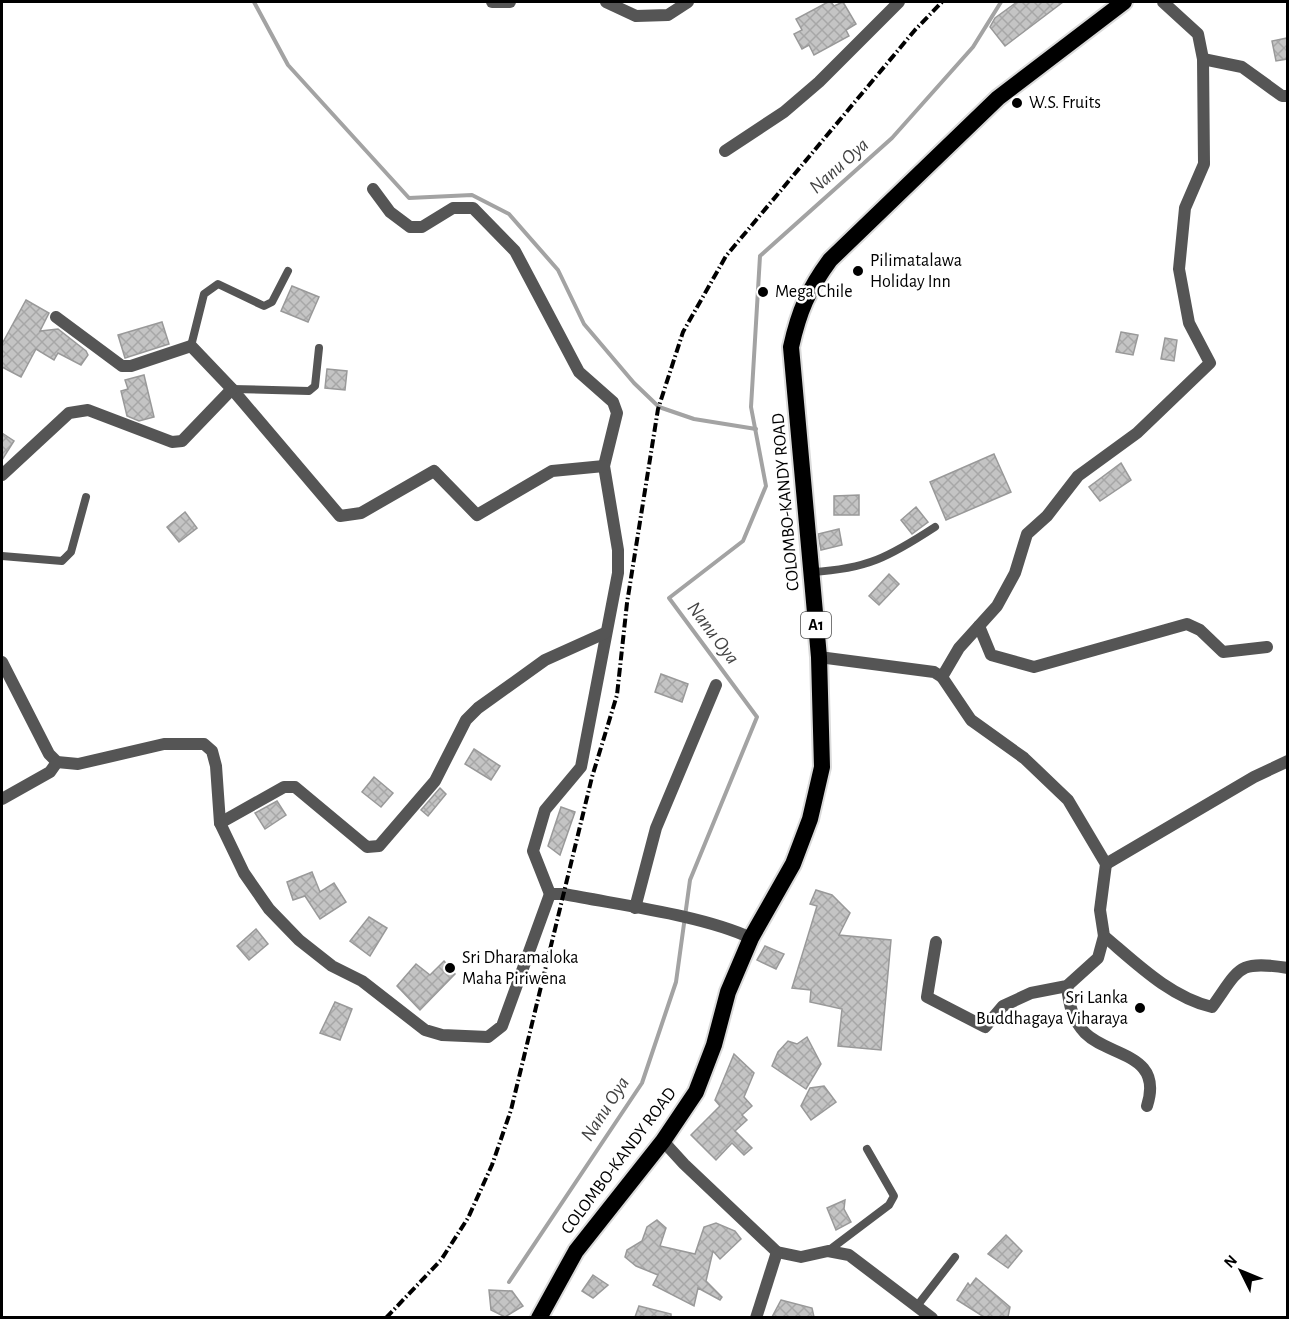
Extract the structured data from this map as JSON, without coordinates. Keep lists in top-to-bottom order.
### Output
{
  "streets": {
    "highway": ["COLOMBO-KANDY ROAD", "A1"]
  },
  "water": ["Nanu Oya"],
  "places": [
    "W.S. Fruits",
    "Pilimatalawa Holiday Inn",
    "Mega Chile",
    "Sri Dharamaloka Maha Piriwena",
    "Sri Lanka Buddhagaya Viharaya"
  ],
  "north": "top left"
}
